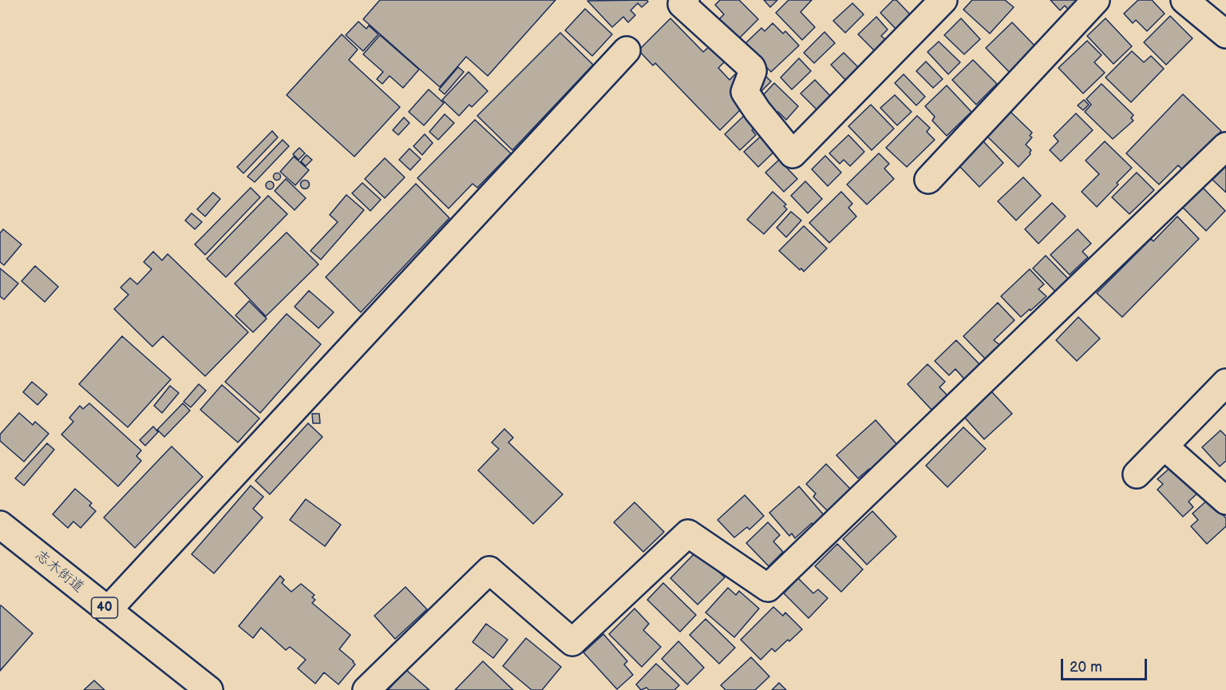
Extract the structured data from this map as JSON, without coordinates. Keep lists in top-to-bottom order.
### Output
{
  "streets": {
    "street": ["志木街道", "40"]
  },
  "scale_bar": "20 m"
}
